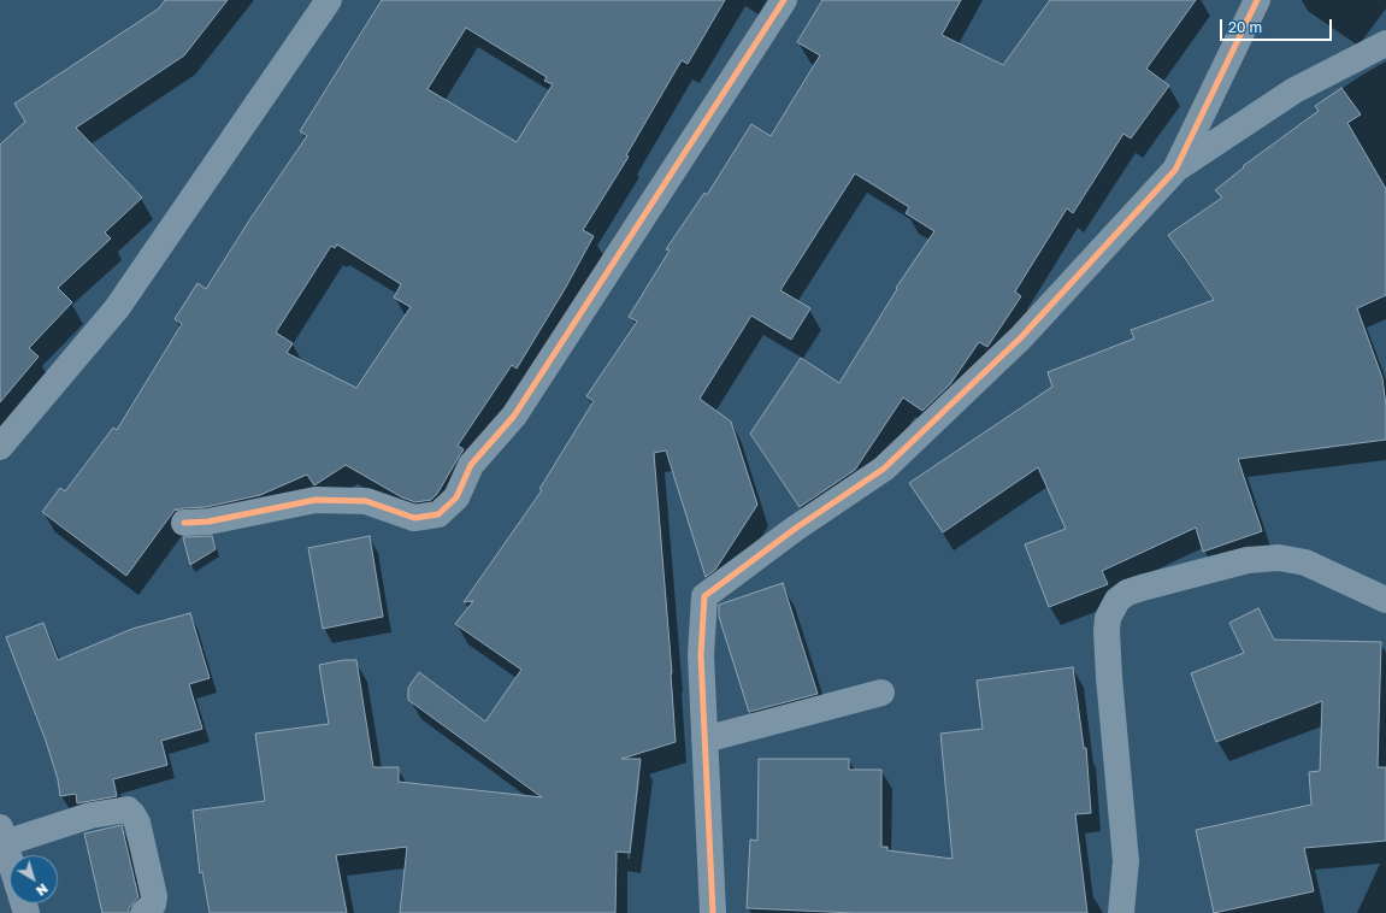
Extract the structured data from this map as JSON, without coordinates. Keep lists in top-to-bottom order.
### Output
{
  "scale_bar": "20 m",
  "north": "bottom right"
}
